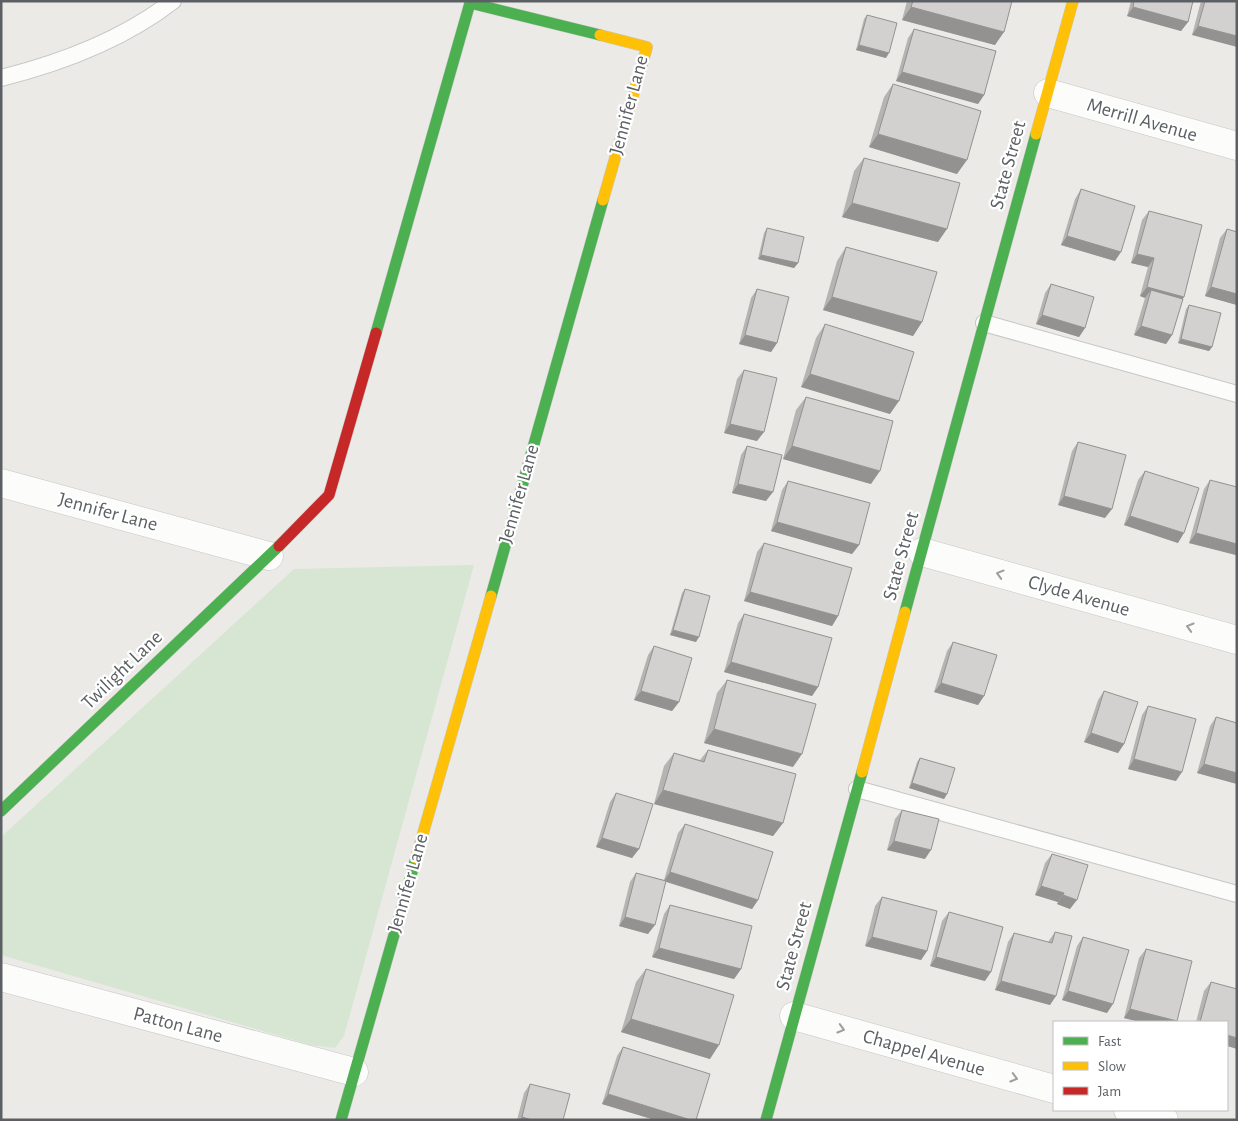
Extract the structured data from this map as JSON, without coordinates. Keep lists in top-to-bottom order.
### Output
{
  "streets": {
    "street": [
      "Jennifer Lane",
      "Merrill Avenue",
      "State Street",
      "Clyde Avenue",
      "Twilight Lane",
      "Patton Lane",
      "Chappel Avenue"
    ]
  },
  "crossings": [
    ["Jennifer Lane", "Twilight Lane"],
    ["Jennifer Lane", "Patton Lane"],
    ["Merrill Avenue", "State Street"],
    ["State Street", "Clyde Avenue"],
    ["State Street", "Chappel Avenue"]
  ],
  "one_way": ["Clyde Avenue", "Chappel Avenue"],
  "legend": ["Fast", "Slow", "Jam"]
}
